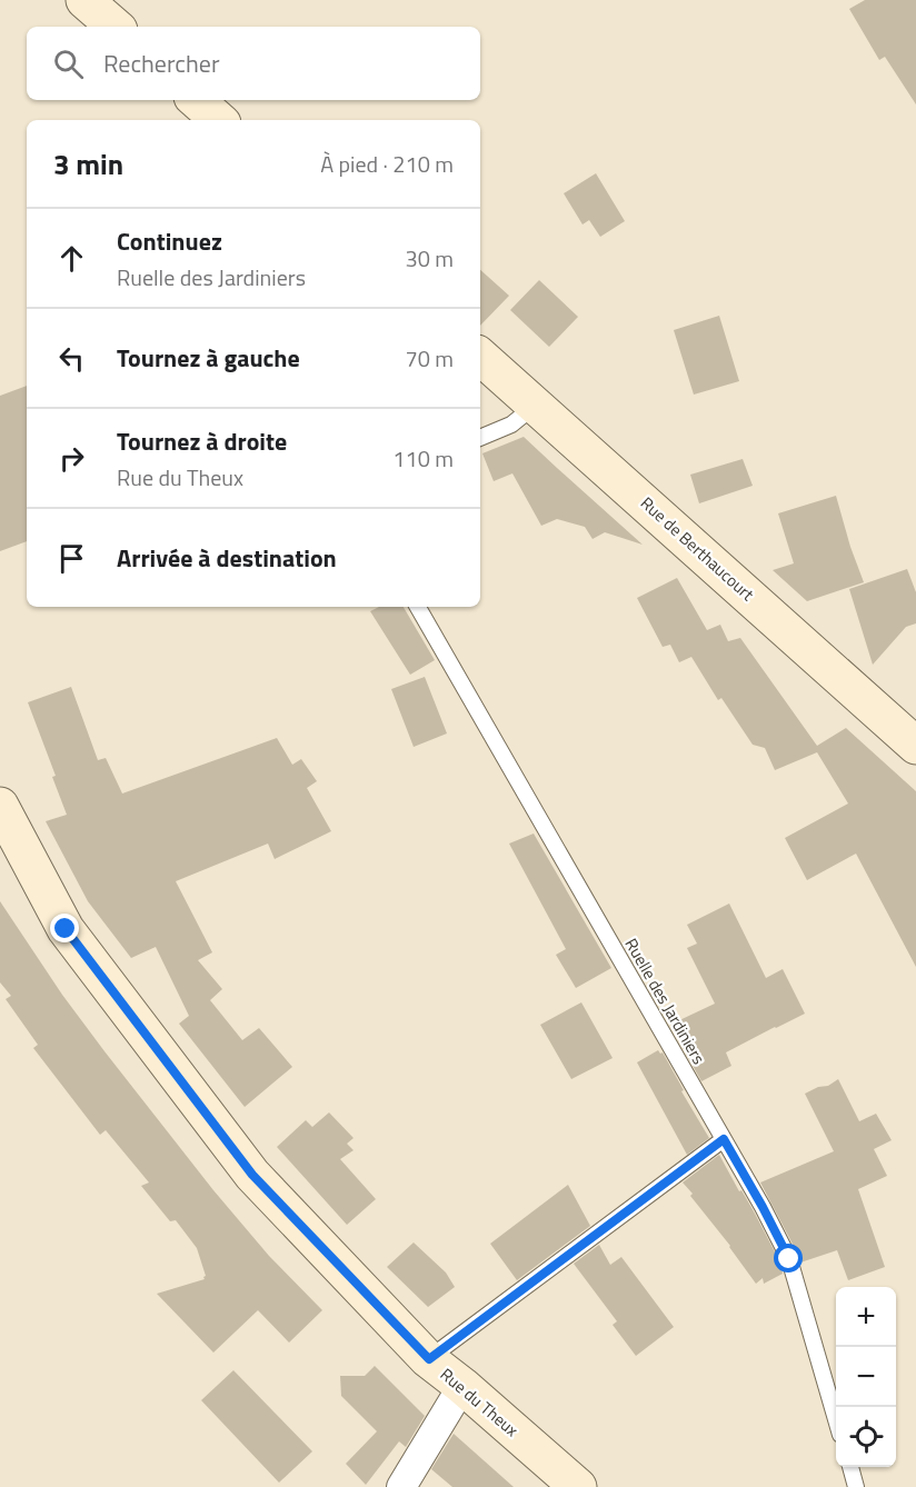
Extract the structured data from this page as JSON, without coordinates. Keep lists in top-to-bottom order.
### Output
{
  "streets": {
    "main road": ["Rue de Berthaucourt", "Rue du Theux"],
    "lane": ["Ruelle des Jardiniers"]
  },
  "page": {
    "search": "Rechercher",
    "heading": ["3 min", "À pied · 210 m"],
    "list": [
      ["Continuez", "Ruelle des Jardiniers", "30 m"],
      ["Tournez à gauche", "70 m"],
      ["Tournez à droite", "Rue du Theux", "110 m"],
      "Arrivée à destination"
    ],
    "map_buttons": ["+", "−"]
  }
}
